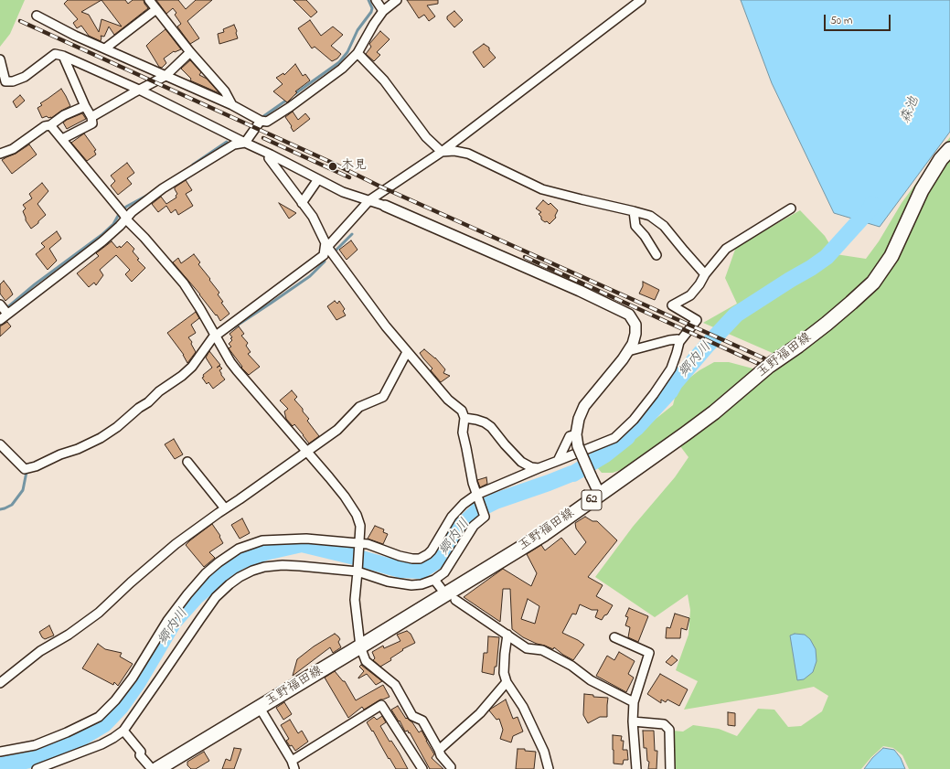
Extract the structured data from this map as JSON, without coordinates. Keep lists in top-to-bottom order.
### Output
{
  "streets": {
    "main road": ["玉野福田線", "62"]
  },
  "water": ["森池", "郷内川"],
  "places": ["木見"],
  "scale_bar": "50 m"
}
